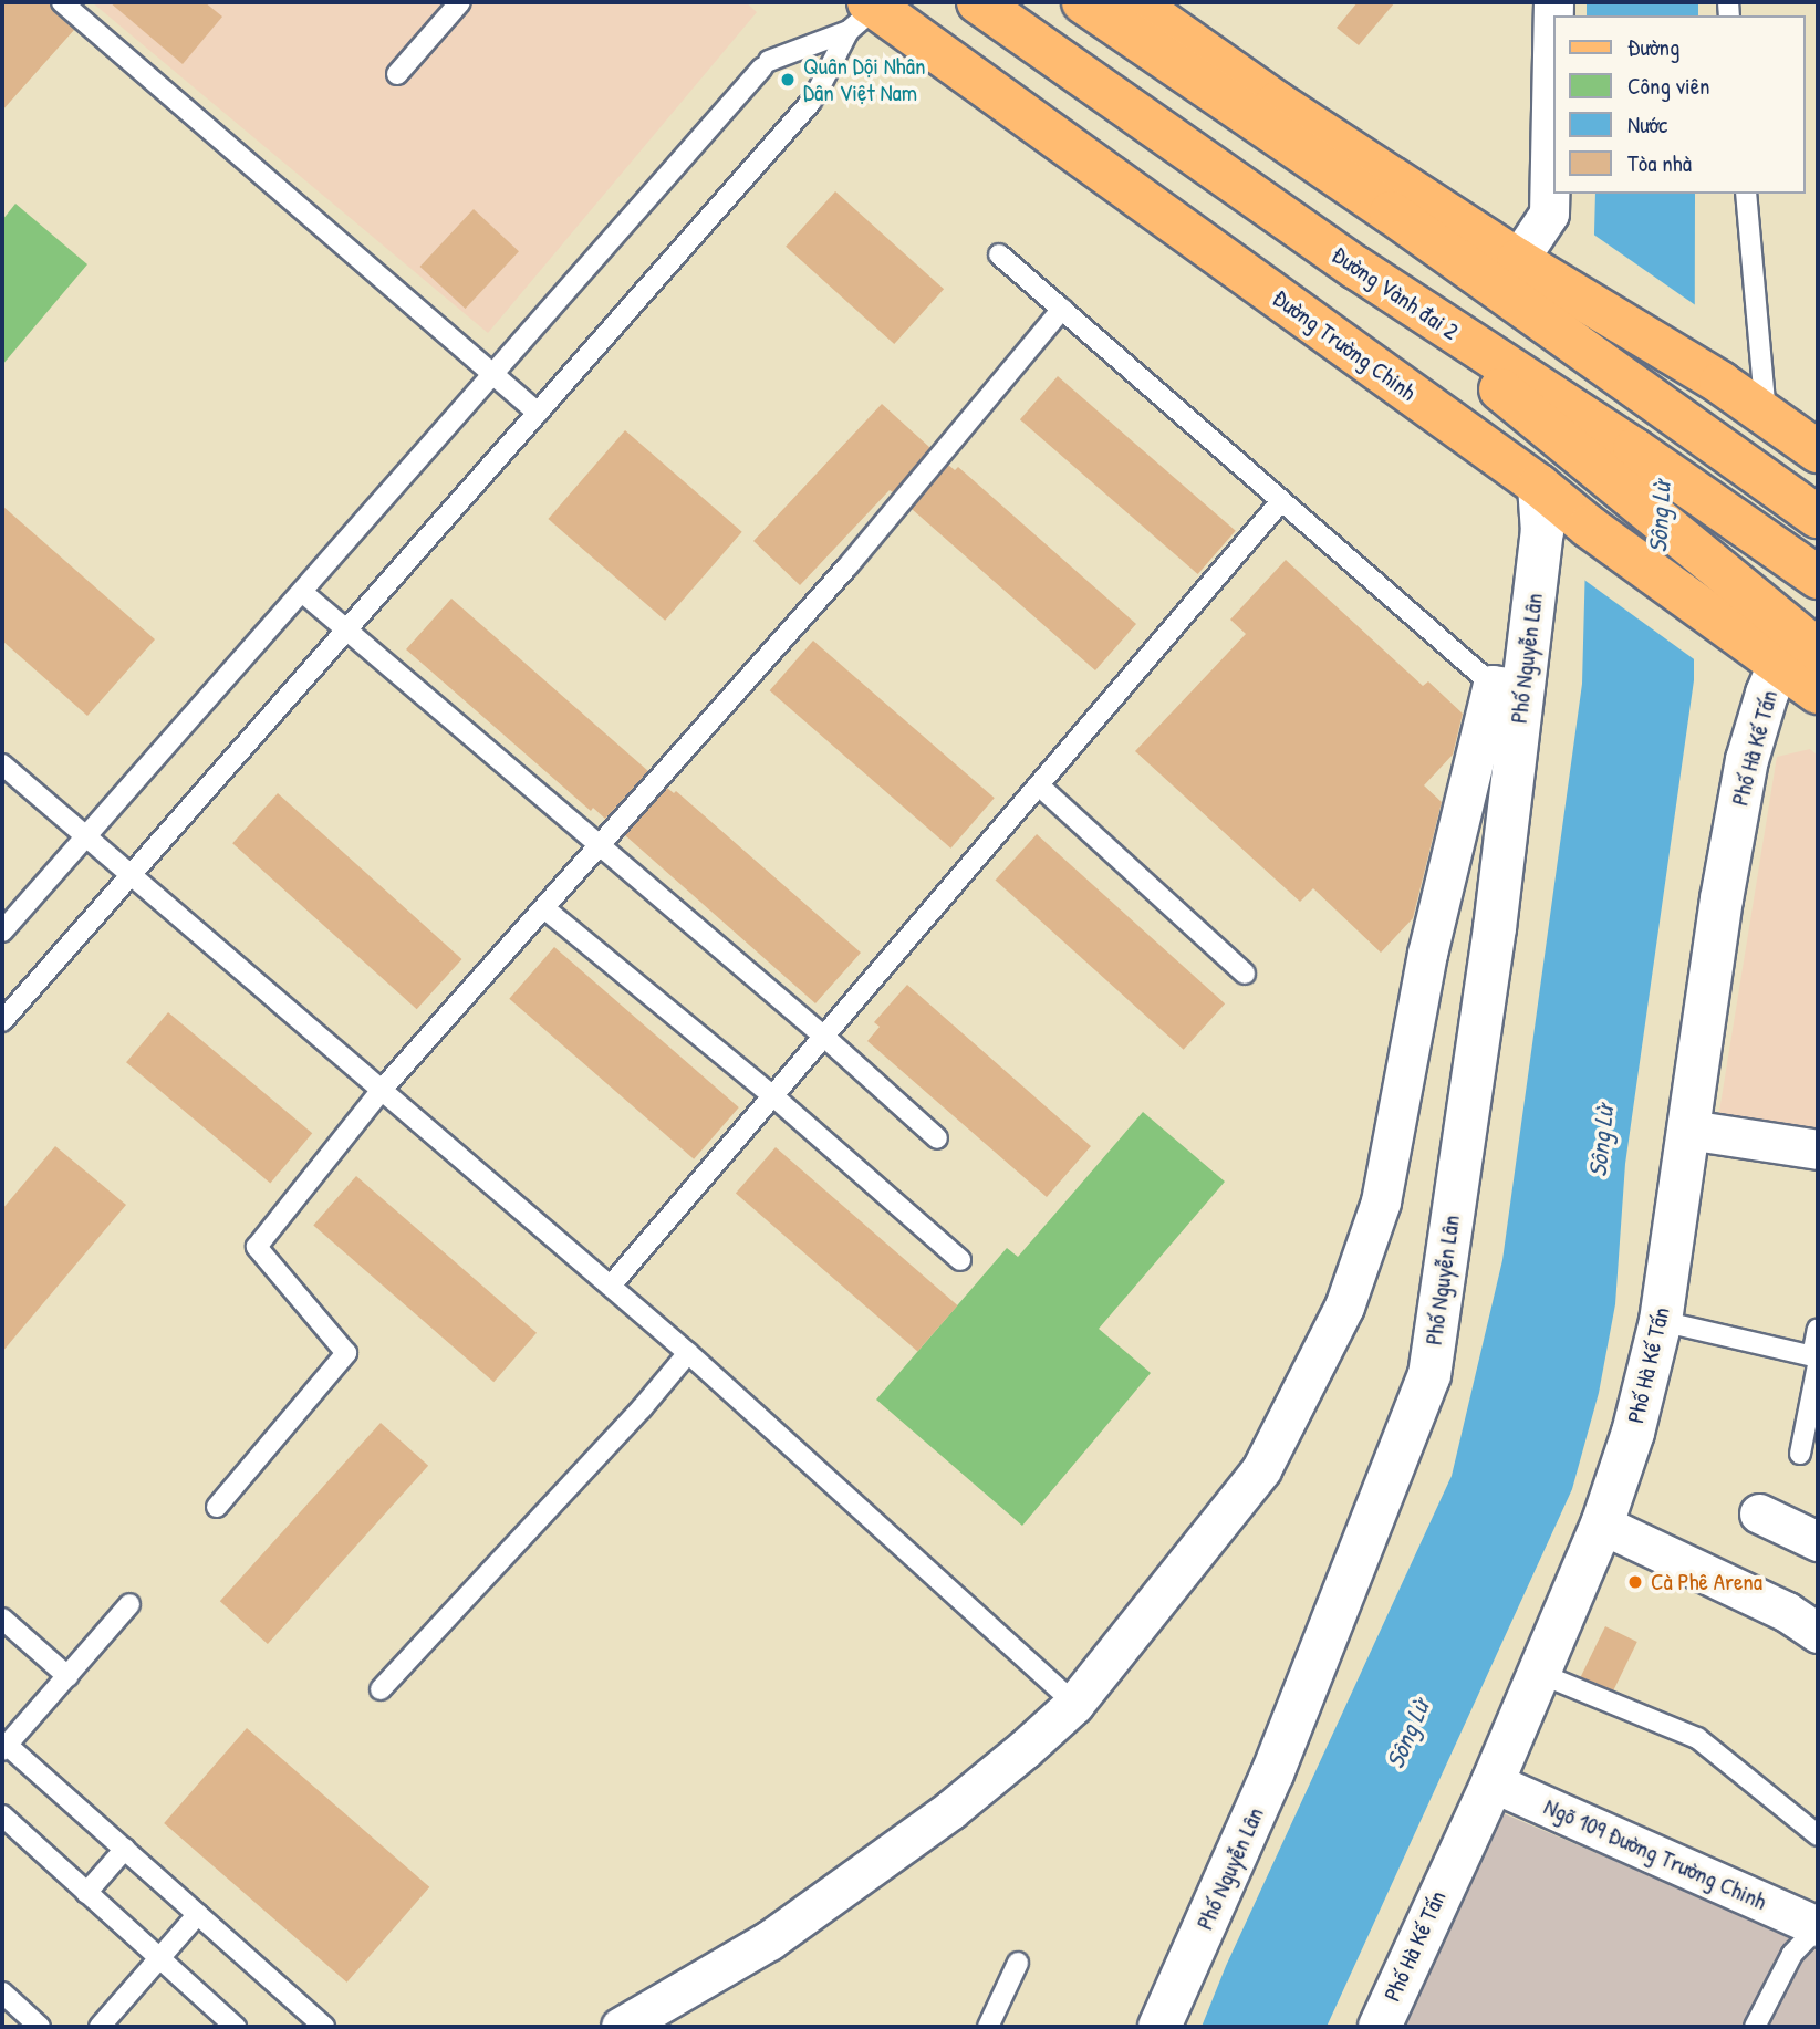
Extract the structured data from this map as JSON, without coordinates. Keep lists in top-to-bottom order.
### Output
{
  "streets": {
    "main road": ["Đường Vành đai 2", "Đường Trường Chinh"],
    "street": ["Phố Nguyễn Lân", "Phố Hà Kế Tấn", "Ngõ 109 Đường Trường Chinh"]
  },
  "crossings": [
    ["Đường Trường Chinh", "Phố Nguyễn Lân"],
    ["Đường Trường Chinh", "Phố Hà Kế Tấn"],
    ["Phố Hà Kế Tấn", "Ngõ 109 Đường Trường Chinh"]
  ],
  "water": ["Sông Lừ"],
  "places": ["Quân Dội Nhân Dân Việt Nam", "Cà Phê Arena"],
  "legend": [
    "Đường",
    "Công viên",
    "Nước",
    "Tòa nhà"
  ]
}
